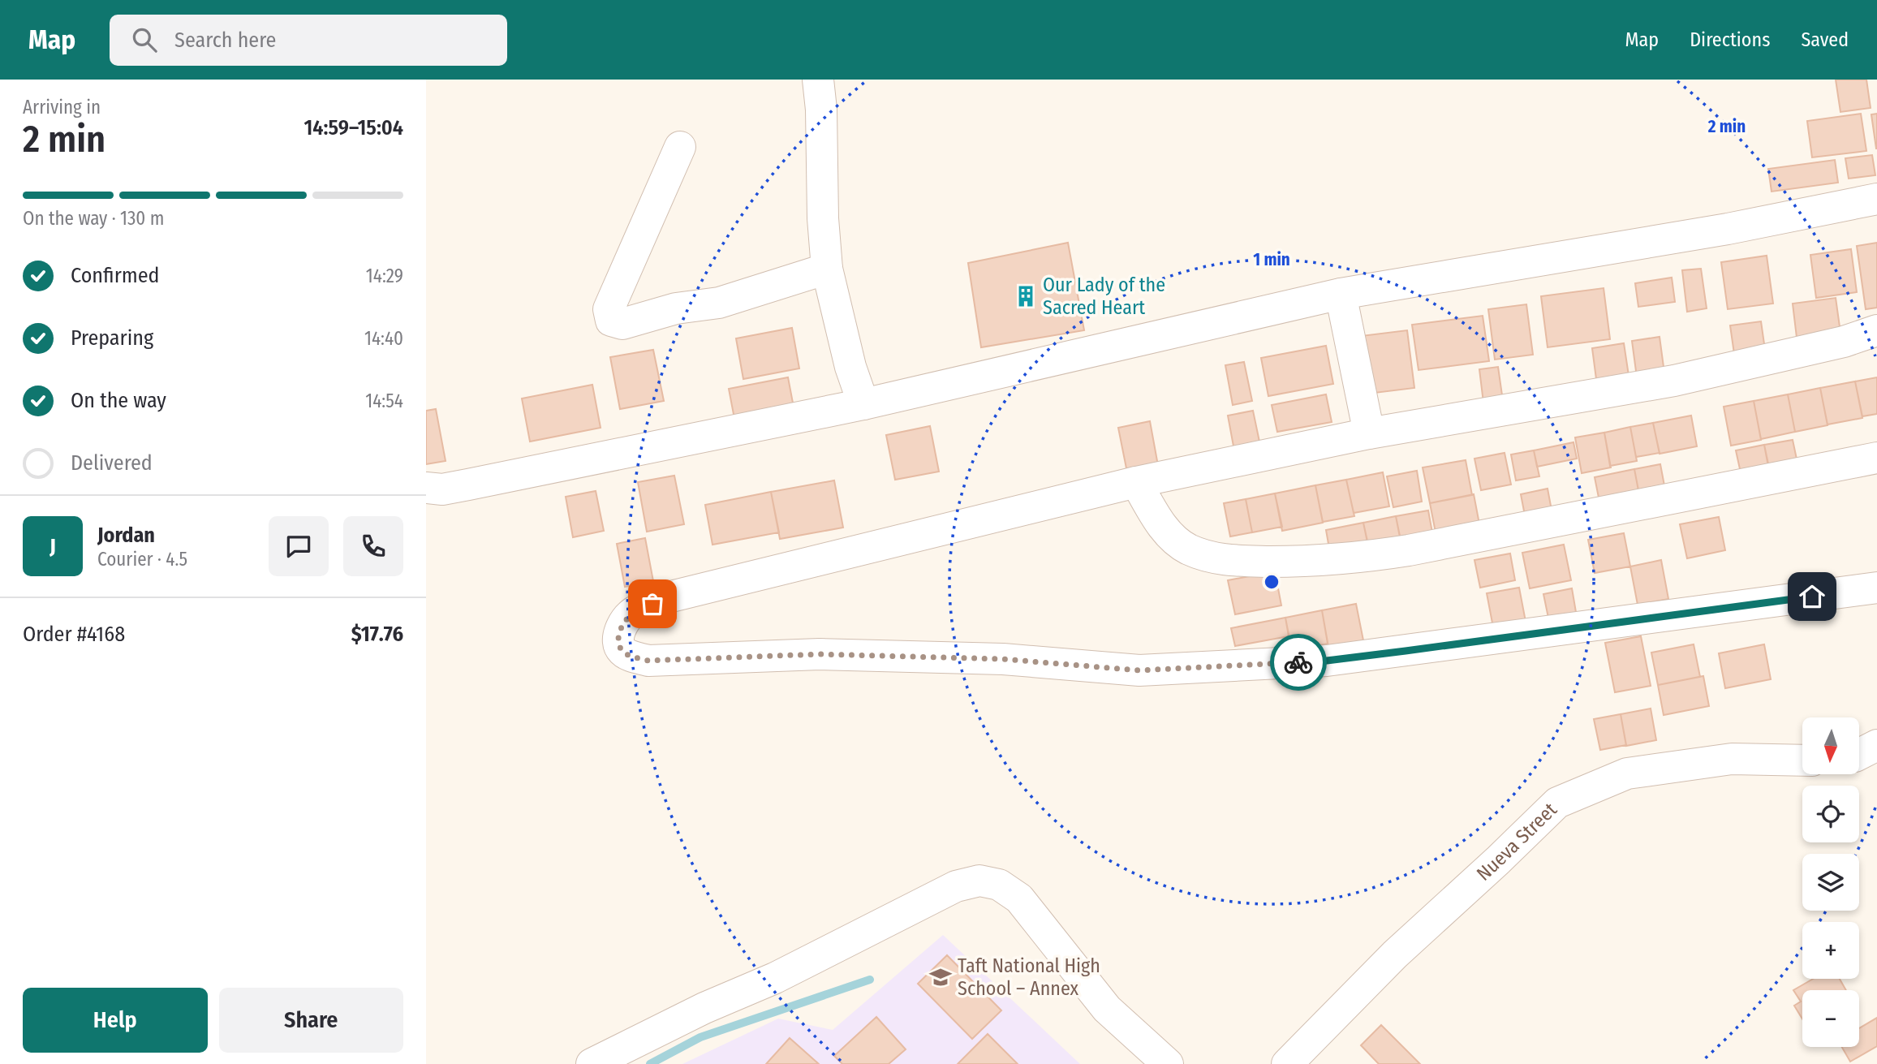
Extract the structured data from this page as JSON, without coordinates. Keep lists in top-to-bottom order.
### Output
{
  "streets": {
    "street": ["Nueva Street"]
  },
  "places": {
    "building": ["Our Lady of the Sacred Heart"],
    "school or university": ["Taft National High School – Annex"]
  },
  "north": "bottom",
  "page": {
    "header": "Map",
    "search": "Search here",
    "nav": ["Map", "Directions", "Saved"],
    "heading": ["2 min", "Arriving in", "14:59–15:04"],
    "panel": [
      "Jordan",
      "Courier · 4.5",
      "Order #4168",
      "$17.76"
    ],
    "bar": "On the way · 130 m",
    "list": [
      ["Confirmed", "14:29"],
      ["Preparing", "14:40"],
      ["On the way", "14:54"],
      "Delivered"
    ],
    "round": "J",
    "map_buttons": ["+", "−"],
    "buttons": ["Help", "Share"]
  },
  "rings": ["2 min", "1 min"]
}
